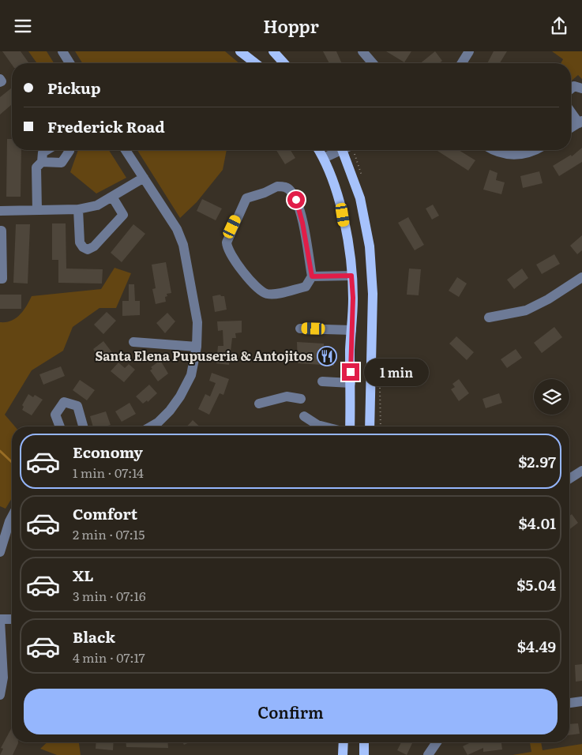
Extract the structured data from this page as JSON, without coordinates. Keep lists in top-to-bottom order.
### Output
{
  "places": {
    "restaurant": ["Santa Elena Pupuseria & Antojitos"]
  },
  "page": {
    "header": "Hoppr",
    "banner": ["Pickup", "Frederick Road"],
    "bubble": "1 min",
    "list": [
      {
        "name": "Economy",
        "note": "1 min · 07:14",
        "value": "$2.97"
      },
      {
        "name": "Comfort",
        "note": "2 min · 07:15",
        "value": "$4.01"
      },
      {
        "name": "XL",
        "note": "3 min · 07:16",
        "value": "$5.04"
      },
      {
        "name": "Black",
        "note": "4 min · 07:17",
        "value": "$4.49"
      }
    ],
    "buttons": "Confirm"
  }
}
